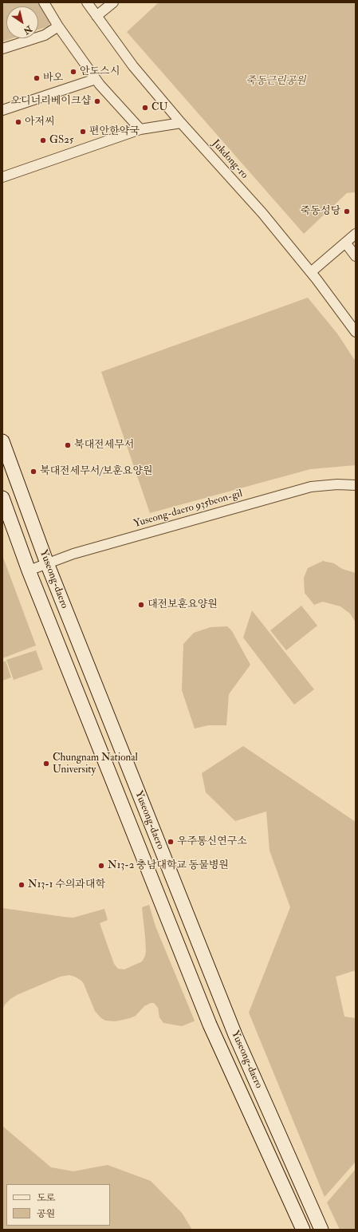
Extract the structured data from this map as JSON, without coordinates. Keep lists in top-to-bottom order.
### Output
{
  "streets": {
    "main road": ["Yuseong-daero"],
    "street": ["Jukdong-ro", "Yuseong-daero 935beon-gil"]
  },
  "crossings": [
    ["Yuseong-daero 935beon-gil", "Yuseong-daero"]
  ],
  "parks": ["죽동근린공원"],
  "places": [
    "안도스시",
    "바오",
    "오디너리베이크샵",
    "CU",
    "아저씨",
    "편안한약국",
    "GS25",
    "죽동성당",
    "북대전세무서",
    "북대전세무서/보훈요양원",
    "대전보훈요양원",
    "Chungnam National University",
    "우주통신연구소",
    "N13-2 충남대학교 동물병원",
    "N13-1 수의과대학"
  ],
  "legend": ["도로", "공원"],
  "north": "bottom right"
}
